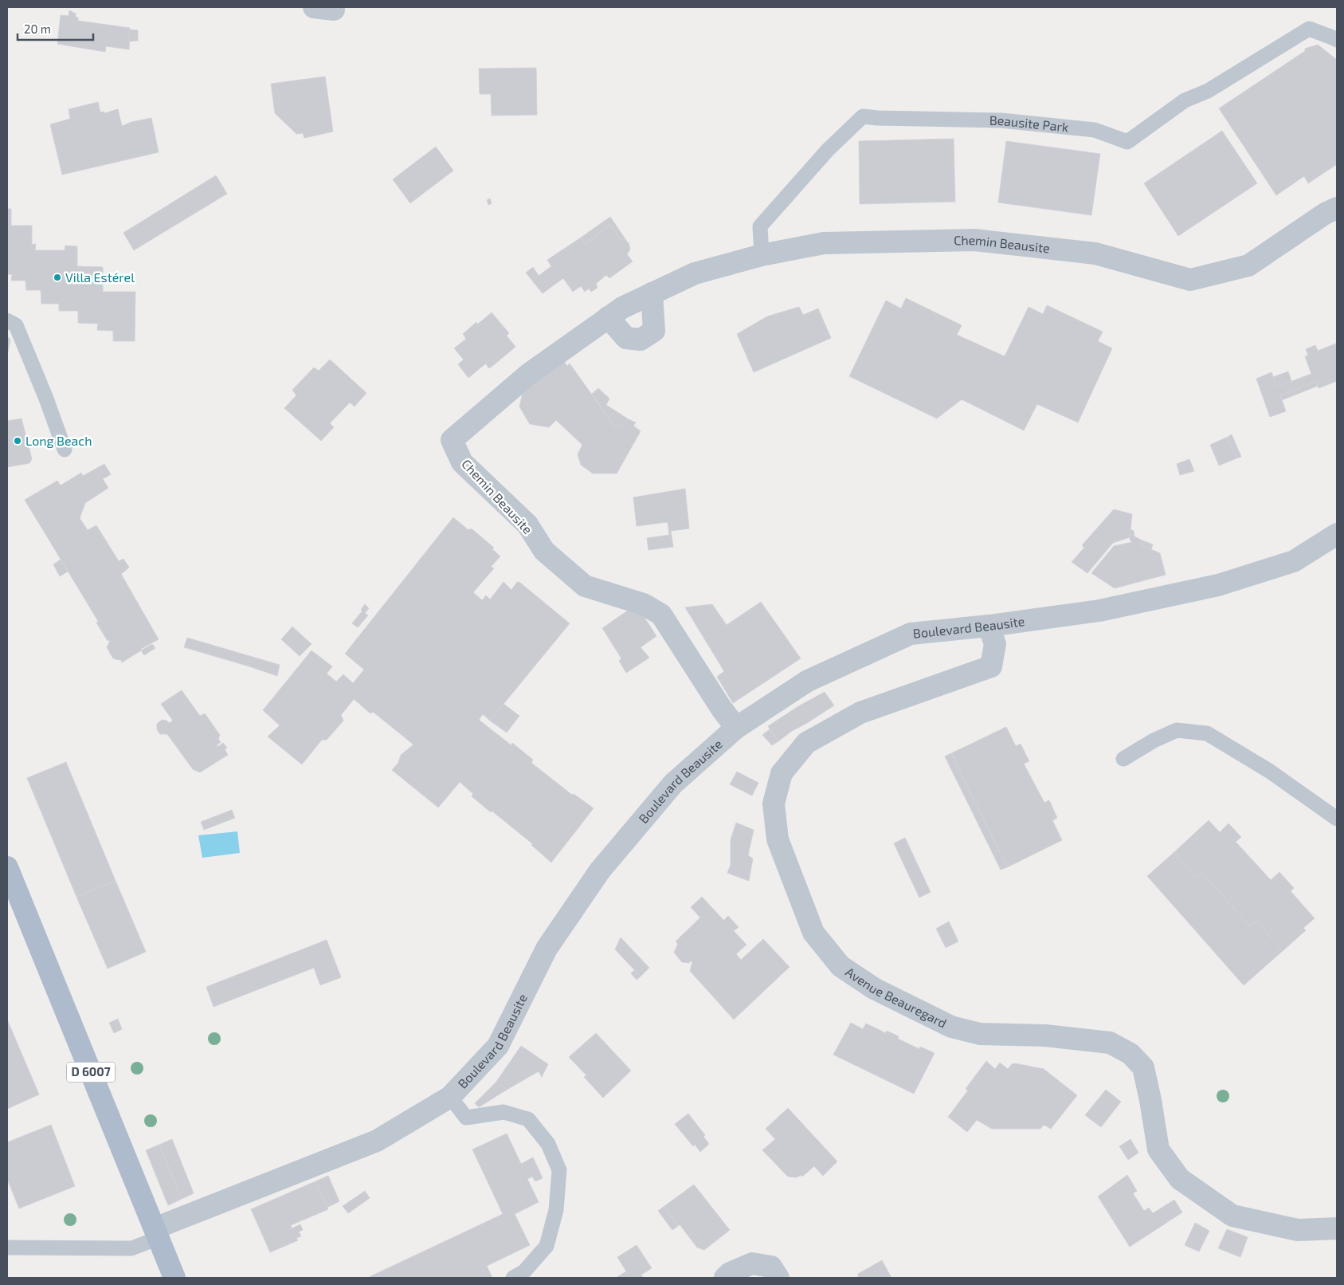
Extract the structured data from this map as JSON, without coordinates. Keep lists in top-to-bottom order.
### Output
{
  "streets": {
    "main road": ["D 6007"],
    "street": ["Chemin Beausite", "Boulevard Beausite", "Avenue Beauregard"],
    "lane": ["Beausite Park"]
  },
  "crossings": [
    ["Beausite Park", "Chemin Beausite"],
    ["Chemin Beausite", "Boulevard Beausite"],
    ["Boulevard Beausite", "Avenue Beauregard"],
    ["Boulevard Beausite", "D 6007"]
  ],
  "places": ["Villa Estérel", "Long Beach"],
  "scale_bar": "20 m"
}
